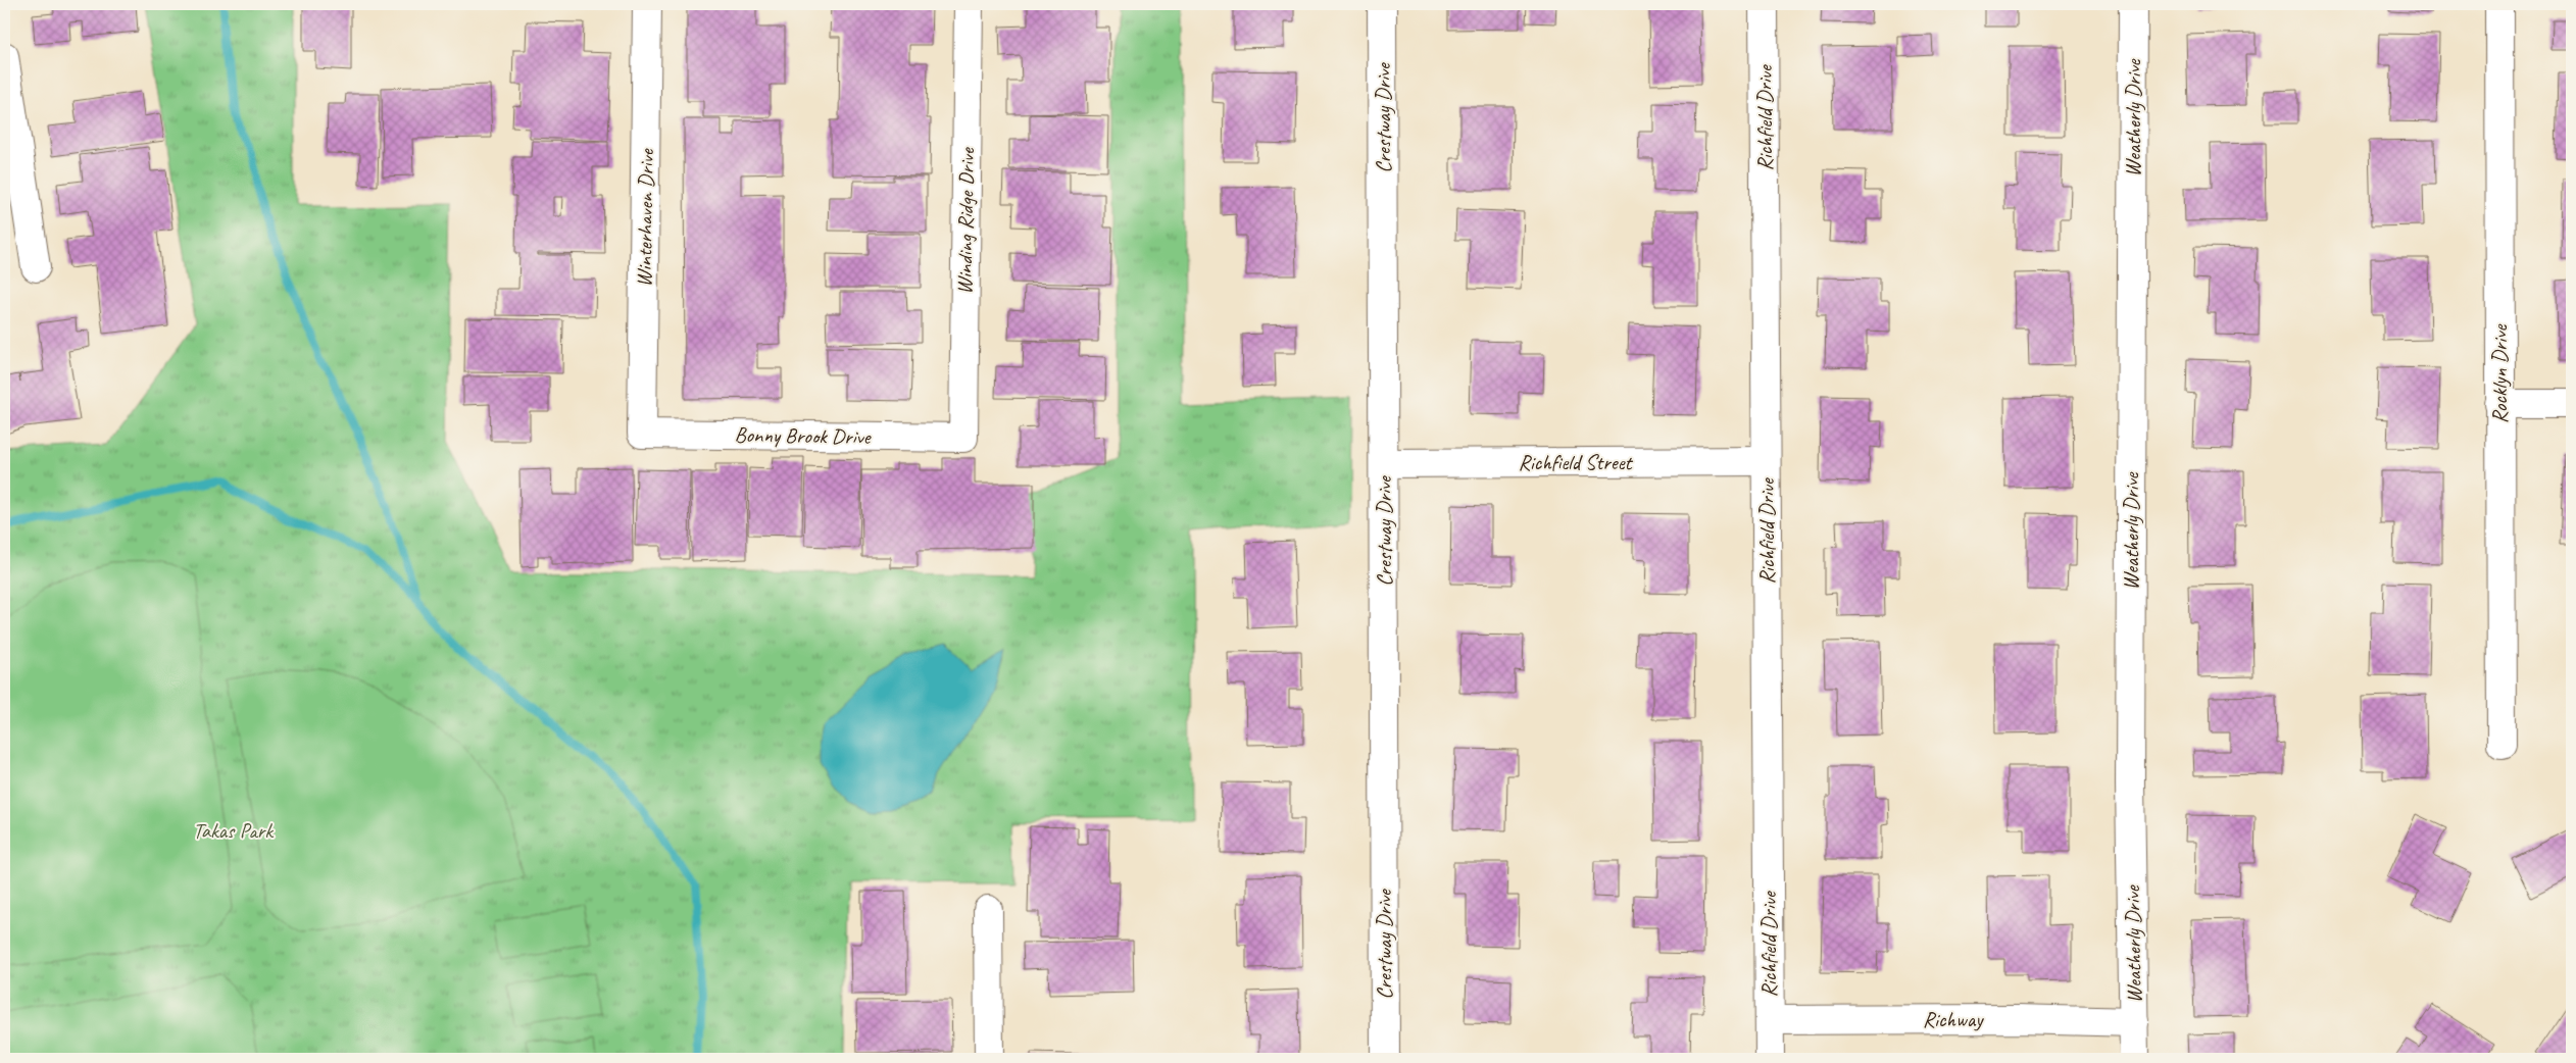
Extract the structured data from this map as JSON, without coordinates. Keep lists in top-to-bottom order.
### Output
{
  "streets": {
    "street": [
      "Crestway Drive",
      "Richfield Drive",
      "Weatherly Drive",
      "Winterhaven Drive",
      "Winding Ridge Drive",
      "Rocklyn Drive",
      "Bonny Brook Drive",
      "Richfield Street",
      "Richway"
    ]
  },
  "crossings": [
    ["Crestway Drive", "Richfield Street"],
    ["Richfield Drive", "Richfield Street"],
    ["Richfield Drive", "Richway"],
    ["Weatherly Drive", "Richway"],
    ["Winterhaven Drive", "Bonny Brook Drive"],
    ["Winding Ridge Drive", "Bonny Brook Drive"]
  ],
  "parks": ["Takas Park"]
}
